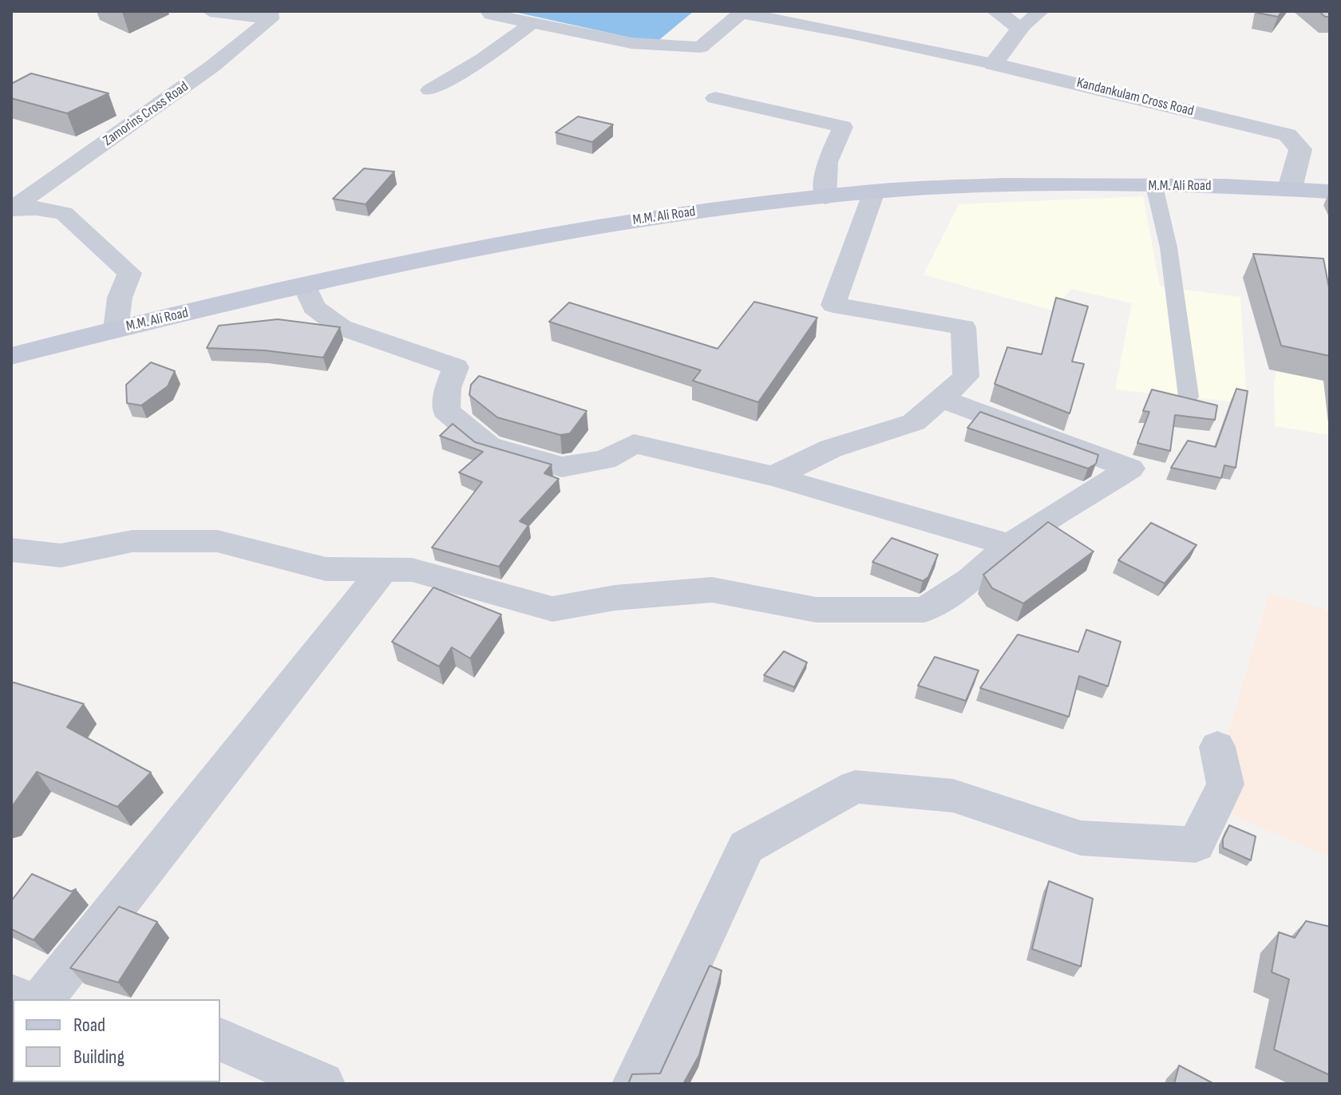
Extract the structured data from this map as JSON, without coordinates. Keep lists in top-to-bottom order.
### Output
{
  "streets": {
    "main road": ["M.M. Ali Road"],
    "street": ["Kandankulam Cross Road", "Zamorins Cross Road"]
  },
  "crossings": [
    ["Kandankulam Cross Road", "M.M. Ali Road"]
  ],
  "legend": ["Road", "Building"]
}
